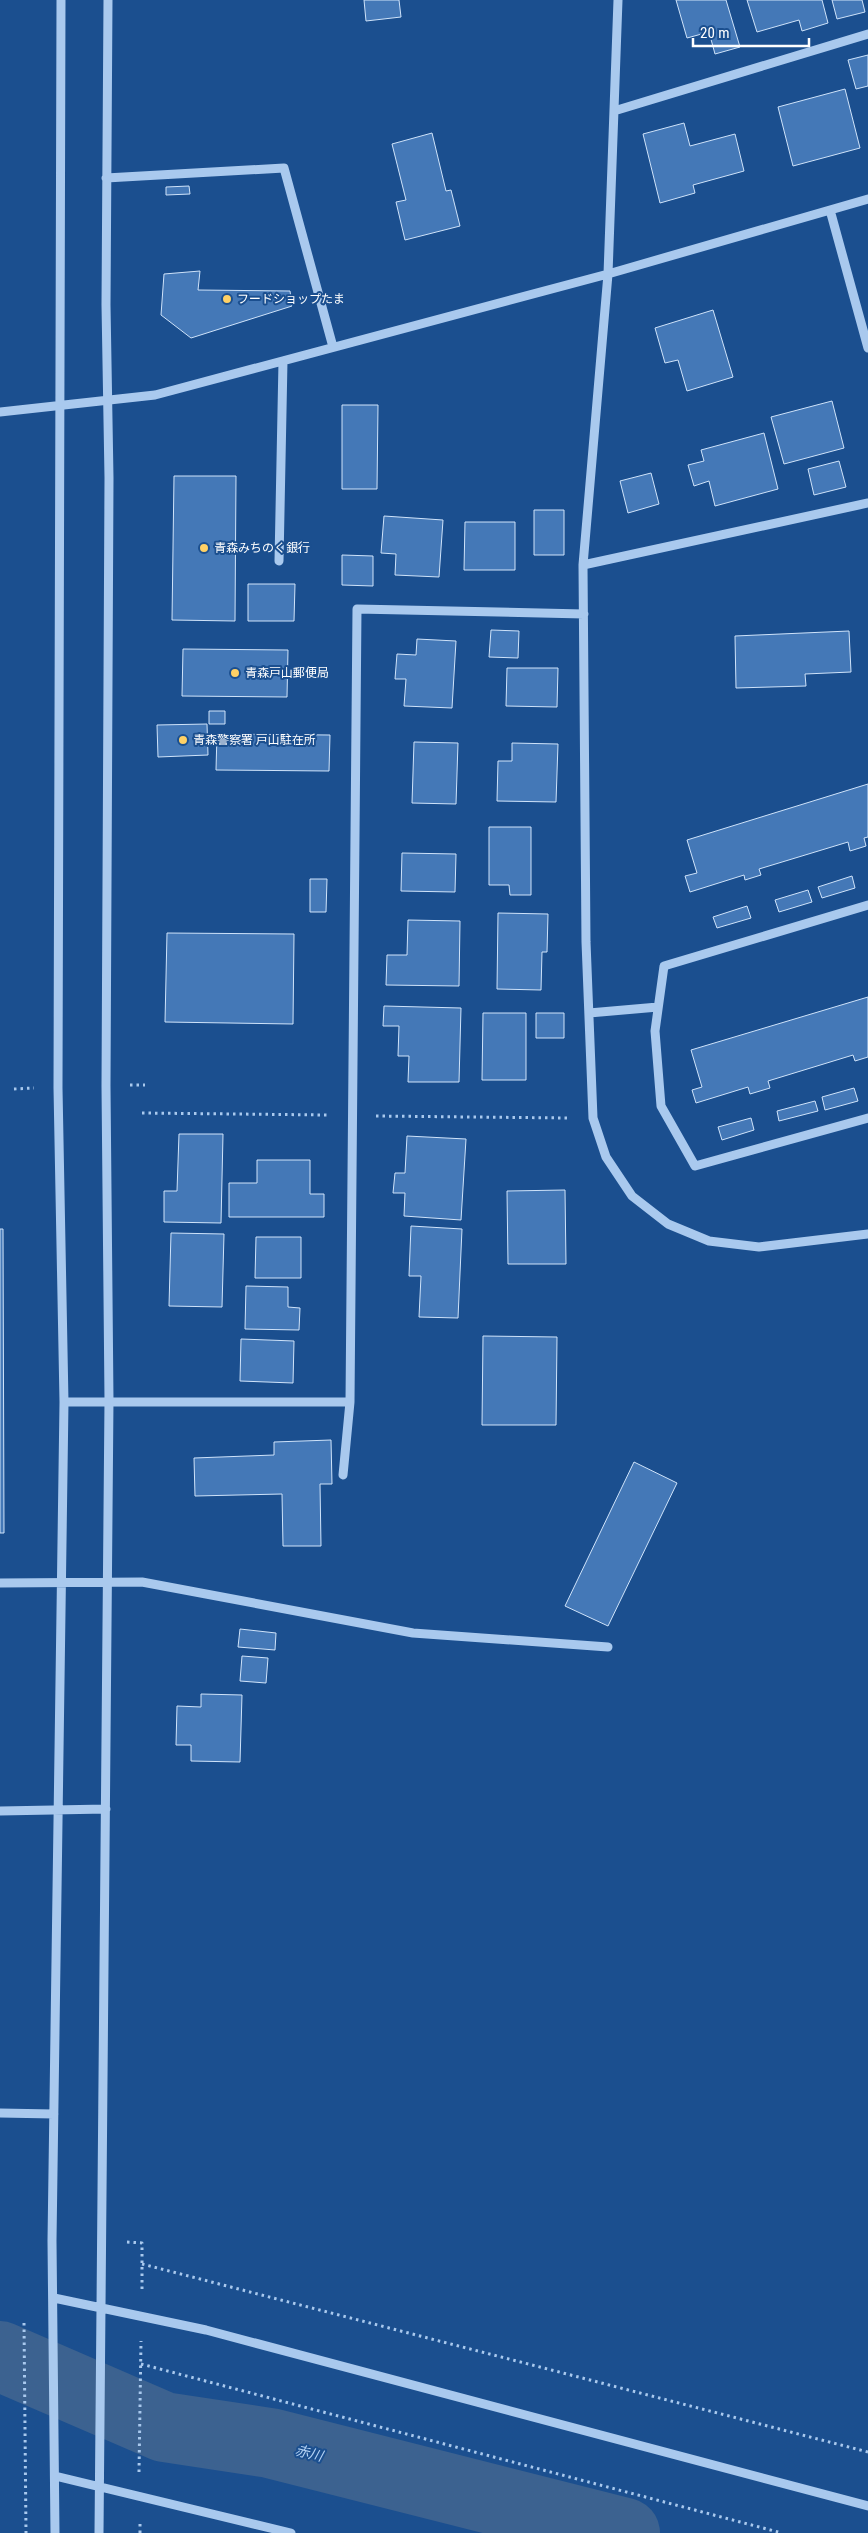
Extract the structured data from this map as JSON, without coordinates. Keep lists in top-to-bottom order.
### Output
{
  "water": ["赤川"],
  "places": [
    "フードショップたま",
    "青森みちのく銀行",
    "青森戸山郵便局",
    "青森警察署 戸山駐在所"
  ],
  "scale_bar": "20 m"
}
